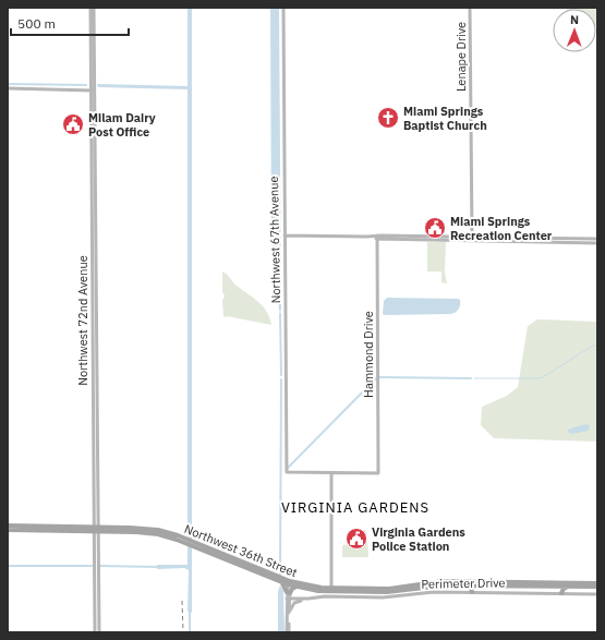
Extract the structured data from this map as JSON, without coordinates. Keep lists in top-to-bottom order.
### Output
{
  "streets": {
    "main road": ["Northwest 36th Street"],
    "street": [
      "Lenape Drive",
      "Northwest 67th Avenue",
      "Northwest 72nd Avenue",
      "Hammond Drive",
      "Perimeter Drive"
    ]
  },
  "crossings": [
    ["Northwest 67th Avenue", "Hammond Drive"],
    ["Northwest 72nd Avenue", "Northwest 36th Street"],
    ["Northwest 36th Street", "Perimeter Drive"]
  ],
  "districts": ["VIRGINIA GARDENS"],
  "places": {
    "church": ["Miami Springs Baptist Church"],
    "public building": ["Milam Dairy Post Office", "Miami Springs Recreation Center", "Virginia Gardens Police Station"]
  },
  "scale_bar": "500 m",
  "north": "top"
}
